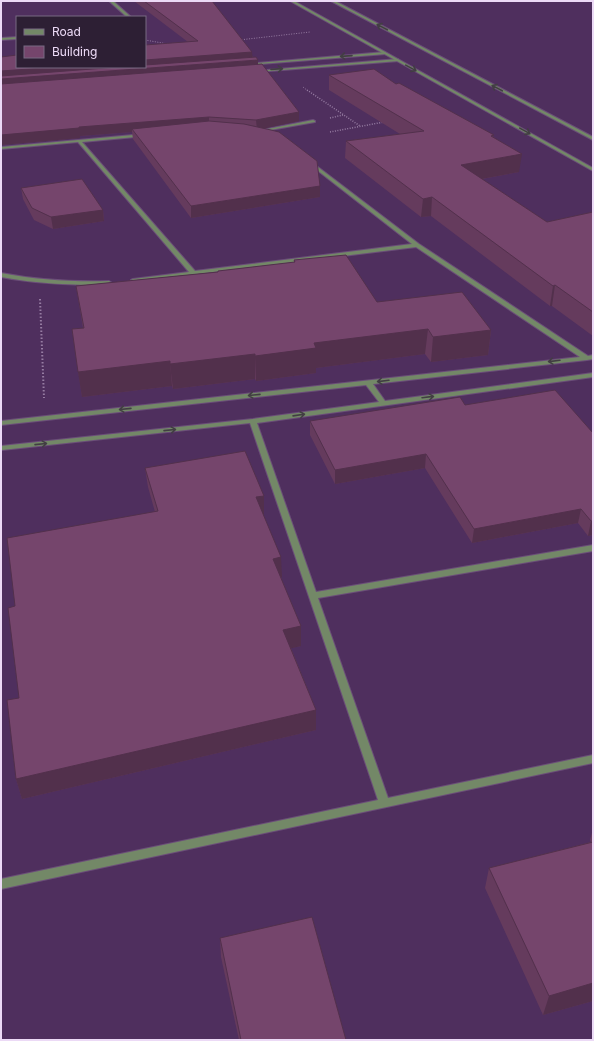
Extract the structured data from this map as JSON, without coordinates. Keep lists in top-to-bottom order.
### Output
{
  "legend": ["Road", "Building"]
}
